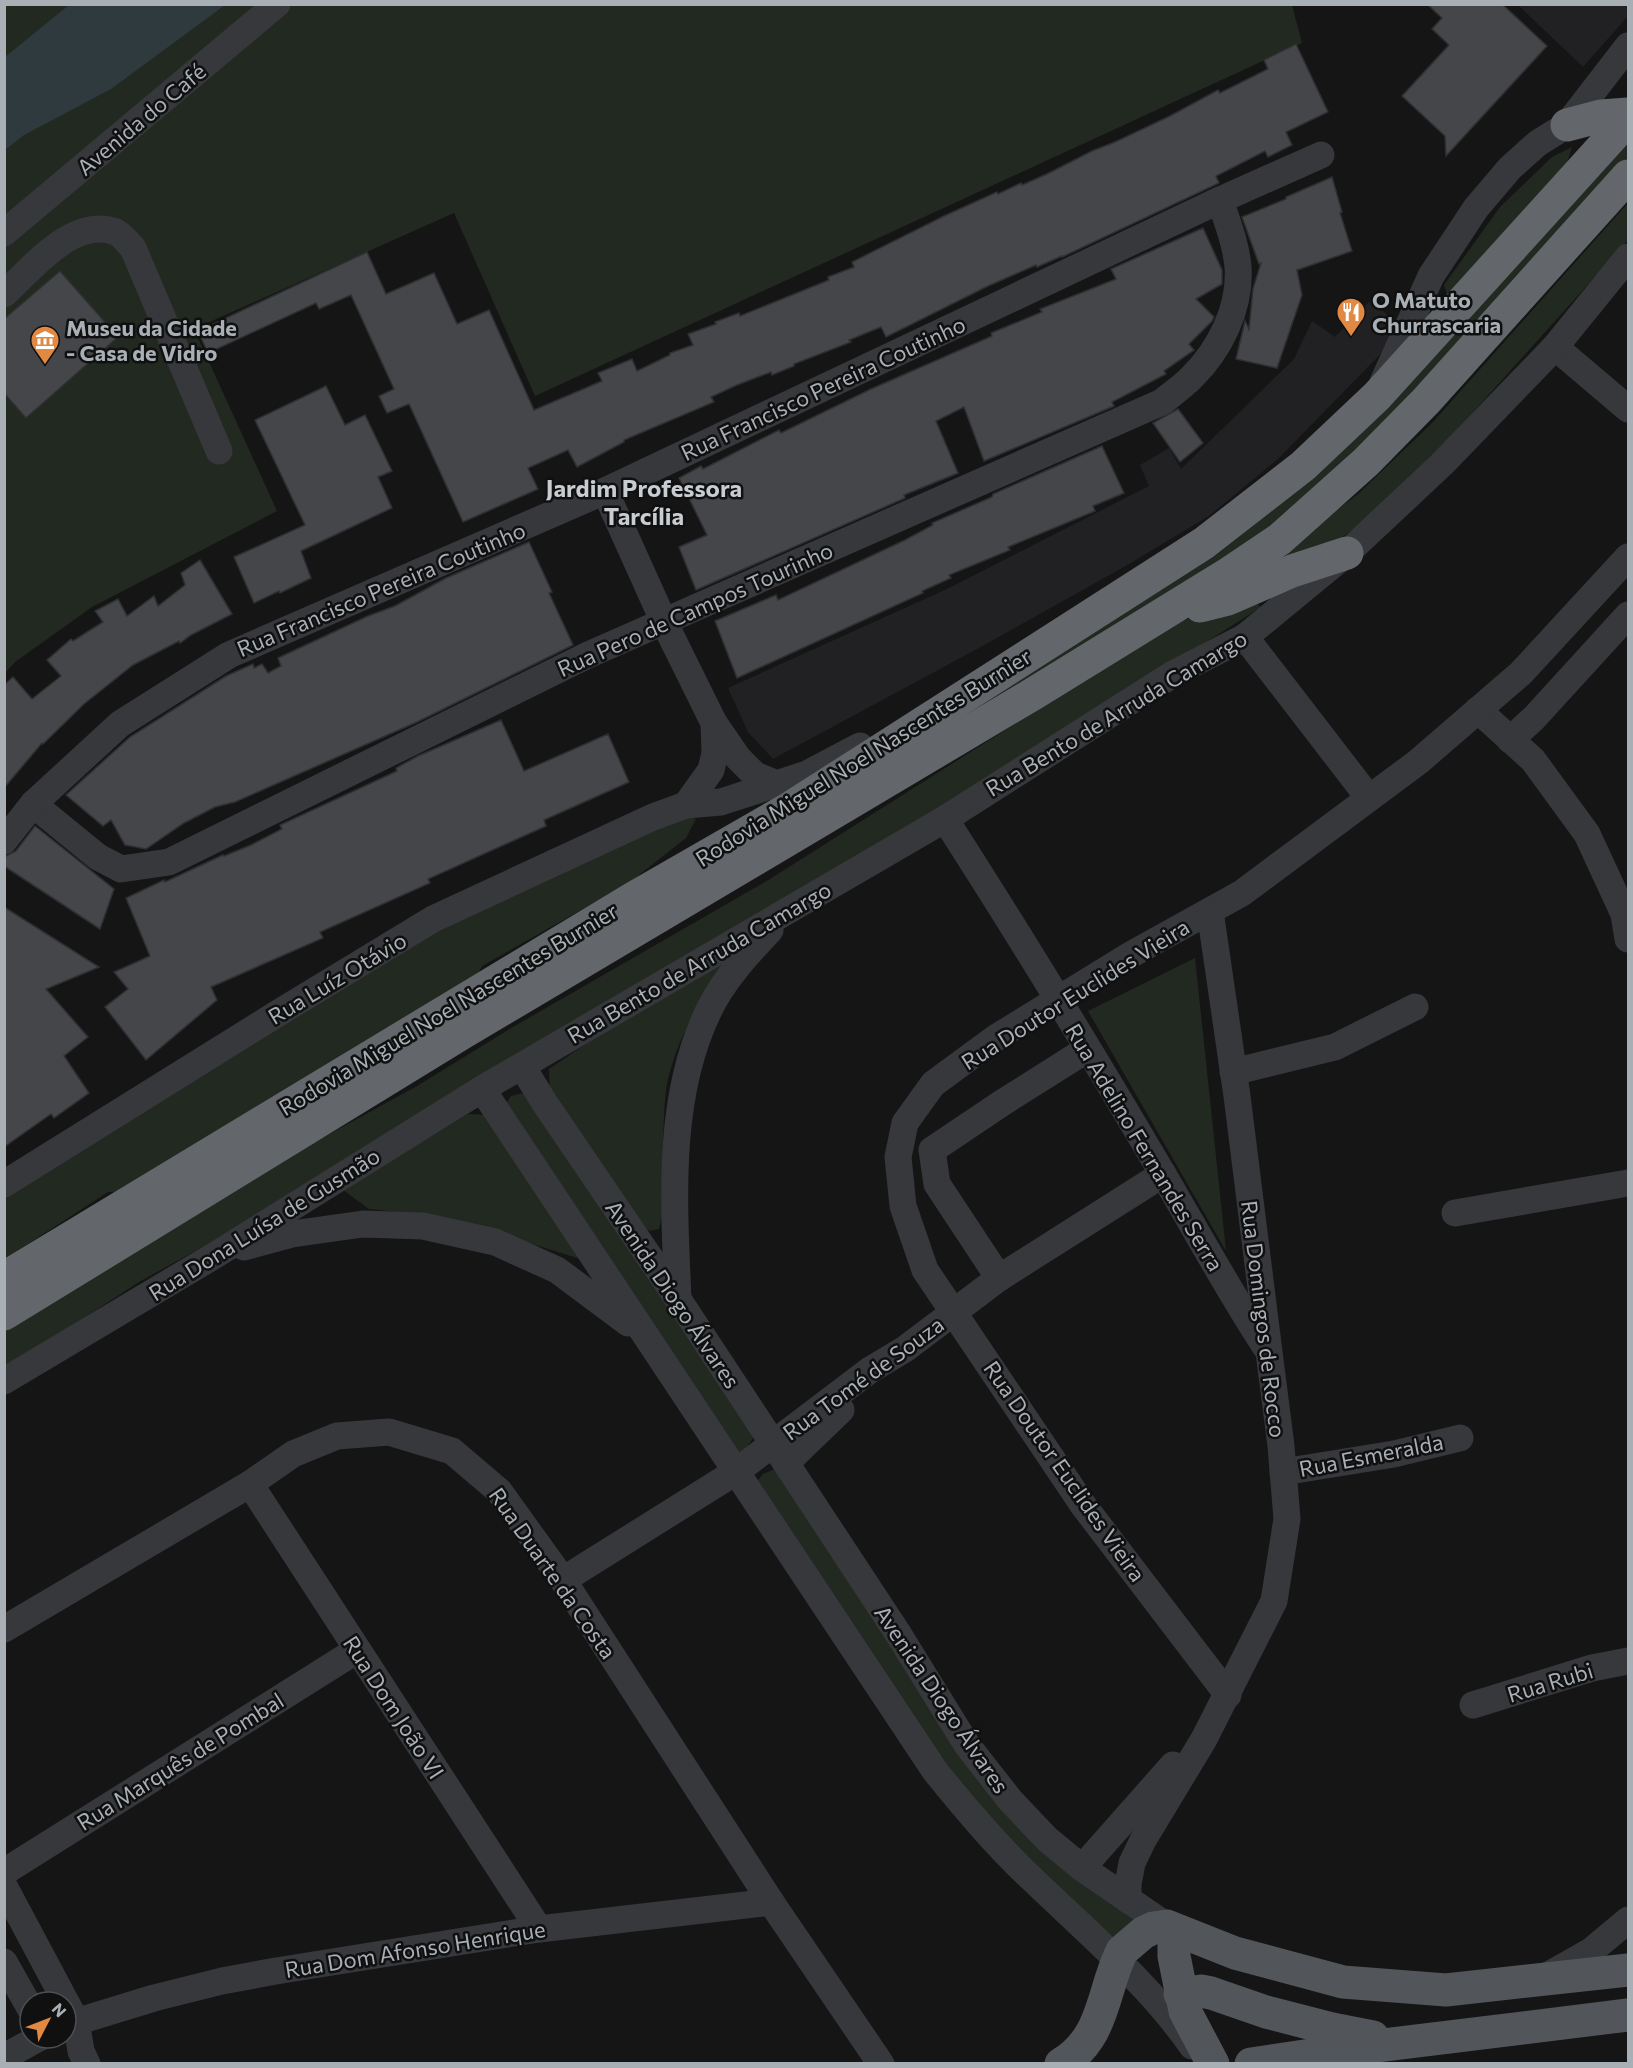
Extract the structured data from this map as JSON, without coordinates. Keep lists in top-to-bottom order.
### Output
{
  "streets": {
    "highway": ["Rodovia Miguel Noel Nascentes Burnier"],
    "main road": ["Avenida Diogo Álvares"],
    "street": [
      "Avenida do Café",
      "Rua Francisco Pereira Coutinho",
      "Rua Pero de Campos Tourinho",
      "Rua Bento de Arruda Camargo",
      "Rua Luíz Otávio",
      "Rua Doutor Euclides Vieira",
      "Rua Adelino Fernandes Serra",
      "Rua Dona Luísa de Gusmão",
      "Rua Domingos de Rocco",
      "Rua Tomé de Souza",
      "Rua Esmeralda",
      "Rua Duarte da Costa",
      "Rua Rubi",
      "Rua Dom João VI",
      "Rua Marquês de Pombal",
      "Rua Dom Afonso Henrique"
    ]
  },
  "crossings": [
    ["Rua Francisco Pereira Coutinho", "Rua Pero de Campos Tourinho"],
    ["Rua Bento de Arruda Camargo", "Rua Adelino Fernandes Serra"],
    ["Rua Bento de Arruda Camargo", "Rua Dona Luísa de Gusmão"],
    ["Rua Bento de Arruda Camargo", "Avenida Diogo Álvares"],
    ["Rodovia Miguel Noel Nascentes Burnier", "Rua Luíz Otávio"],
    ["Rua Doutor Euclides Vieira", "Rua Adelino Fernandes Serra"],
    ["Rua Doutor Euclides Vieira", "Rua Domingos de Rocco"],
    ["Rua Doutor Euclides Vieira", "Rua Tomé de Souza"],
    ["Rua Adelino Fernandes Serra", "Rua Domingos de Rocco"],
    ["Rua Adelino Fernandes Serra", "Rua Tomé de Souza"],
    ["Rua Dona Luísa de Gusmão", "Avenida Diogo Álvares"],
    ["Avenida Diogo Álvares", "Rua Domingos de Rocco"],
    ["Avenida Diogo Álvares", "Rua Tomé de Souza"],
    ["Rua Domingos de Rocco", "Rua Esmeralda"],
    ["Rua Tomé de Souza", "Rua Duarte da Costa"],
    ["Rua Duarte da Costa", "Rua Dom João VI"],
    ["Rua Duarte da Costa", "Rua Dom Afonso Henrique"],
    ["Rua Dom João VI", "Rua Marquês de Pombal"],
    ["Rua Dom João VI", "Rua Dom Afonso Henrique"]
  ],
  "districts": ["Jardim Professora Tarcília"],
  "places": {
    "restaurant": ["O Matuto Churrascaria"],
    "museum": ["Museu da Cidade - Casa de Vidro"]
  },
  "north": "top right"
}
